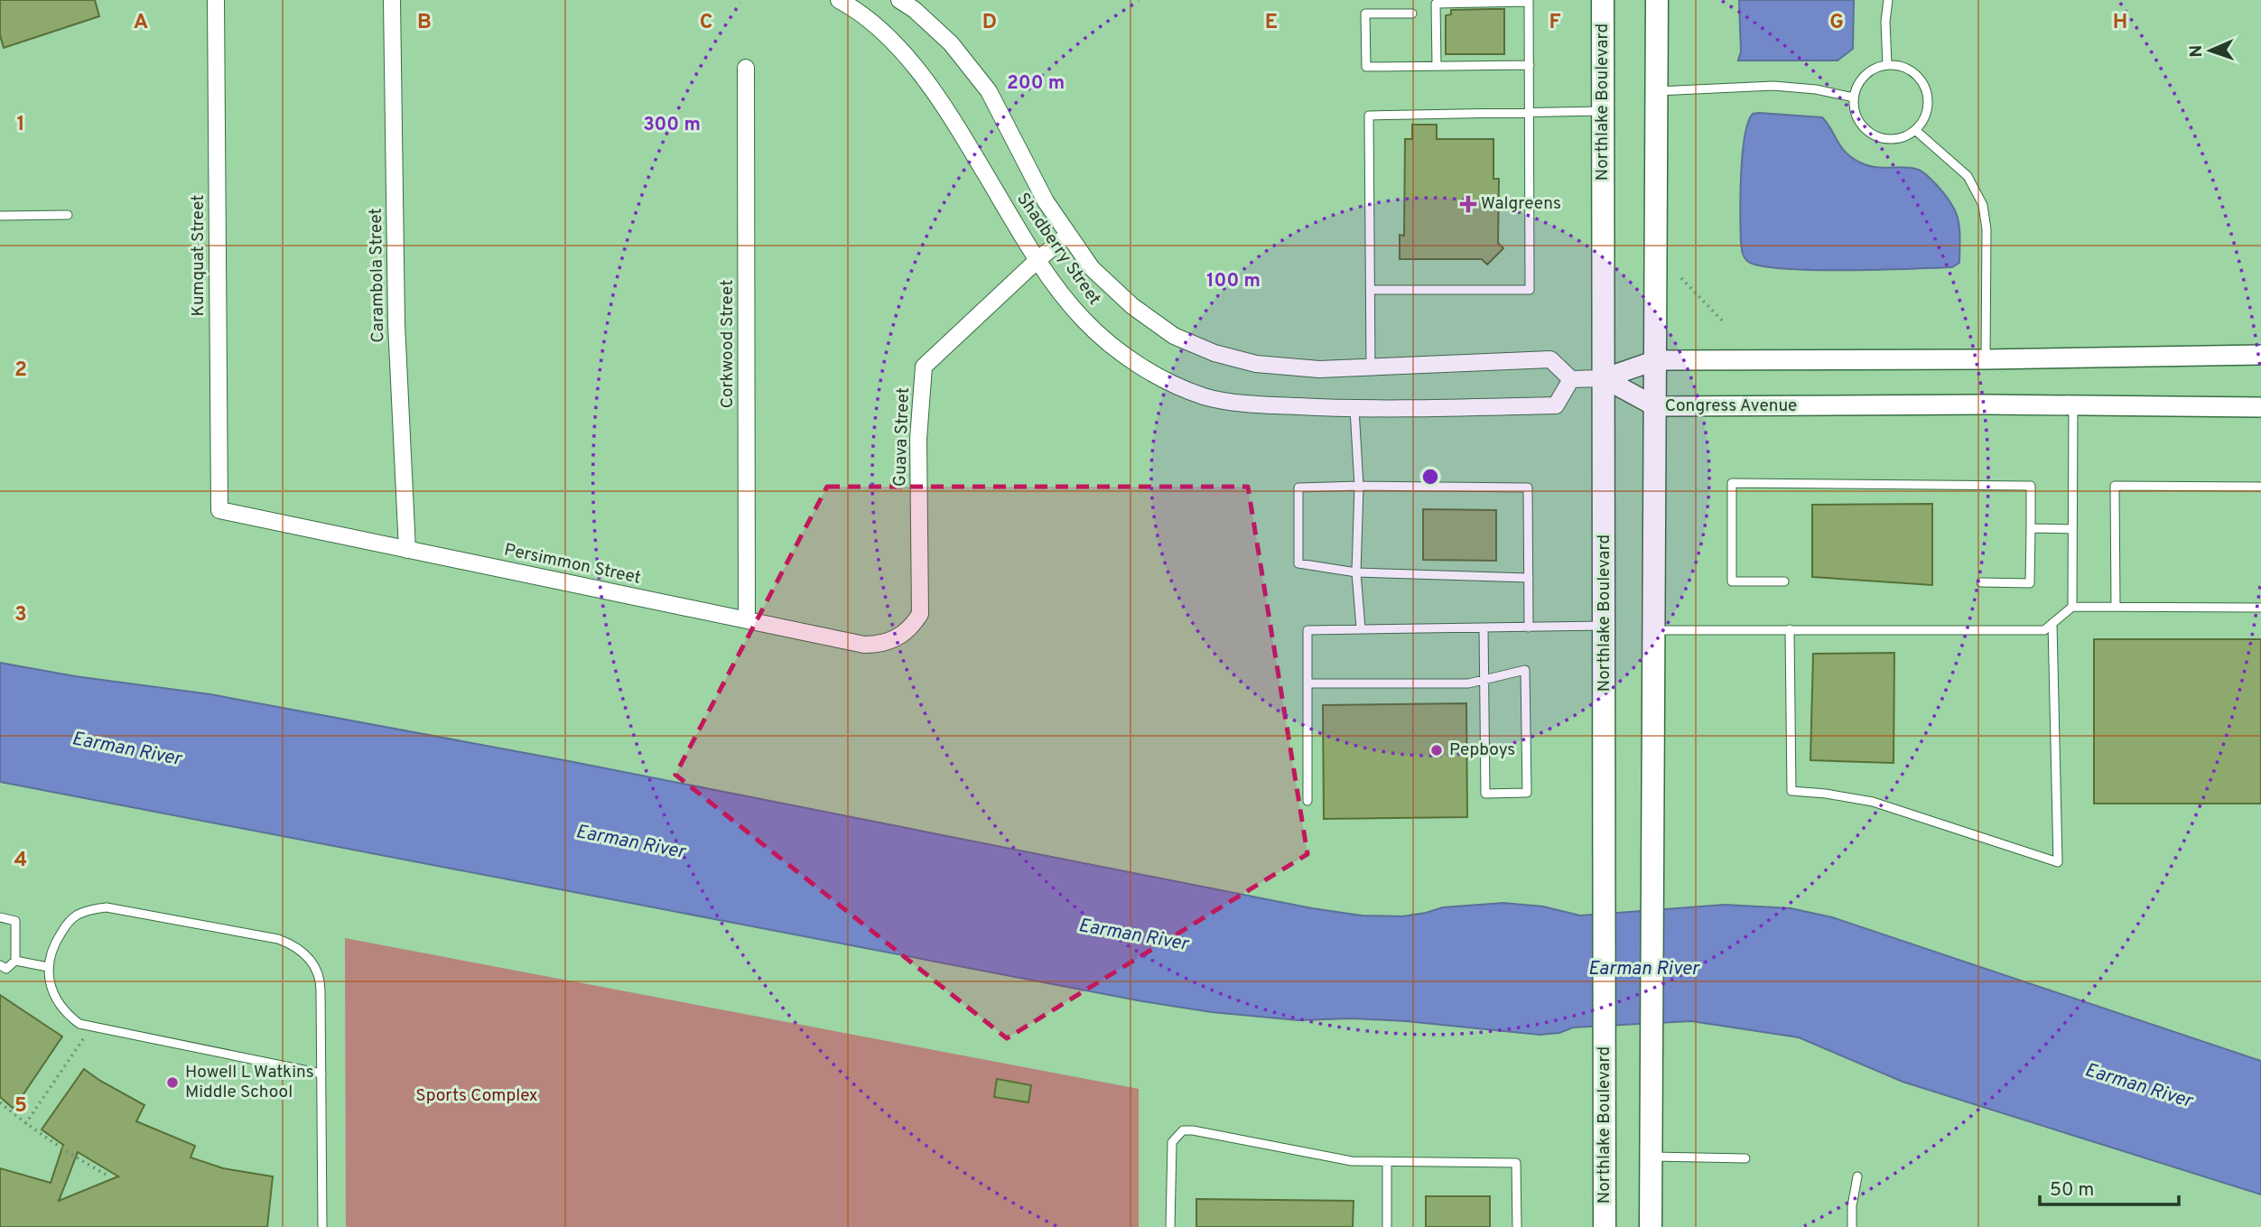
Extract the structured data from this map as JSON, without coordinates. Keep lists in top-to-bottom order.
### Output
{
  "streets": {
    "main road": ["Northlake Boulevard"],
    "street": [
      "Shadberry Street",
      "Kumquat Street",
      "Carambola Street",
      "Corkwood Street",
      "Congress Avenue",
      "Guava Street",
      "Persimmon Street"
    ]
  },
  "crossings": [
    ["Northlake Boulevard", "Congress Avenue"],
    ["Shadberry Street", "Guava Street"],
    ["Kumquat Street", "Persimmon Street"],
    ["Carambola Street", "Persimmon Street"],
    ["Corkwood Street", "Persimmon Street"],
    ["Guava Street", "Persimmon Street"]
  ],
  "water": ["Earman River"],
  "parks": ["Sports Complex"],
  "places": {
    "health": ["Walgreens"],
    "other": ["Pepboys", "Howell L Watkins Middle School"]
  },
  "scale_bar": "50 m",
  "north": "left",
  "grid": {
    "columns": [
      "A",
      "B",
      "C",
      "D",
      "E",
      "F",
      "G",
      "H"
    ],
    "rows": [
      "1",
      "2",
      "3",
      "4",
      "5"
    ]
  },
  "rings": ["200 m", "300 m", "100 m"]
}
